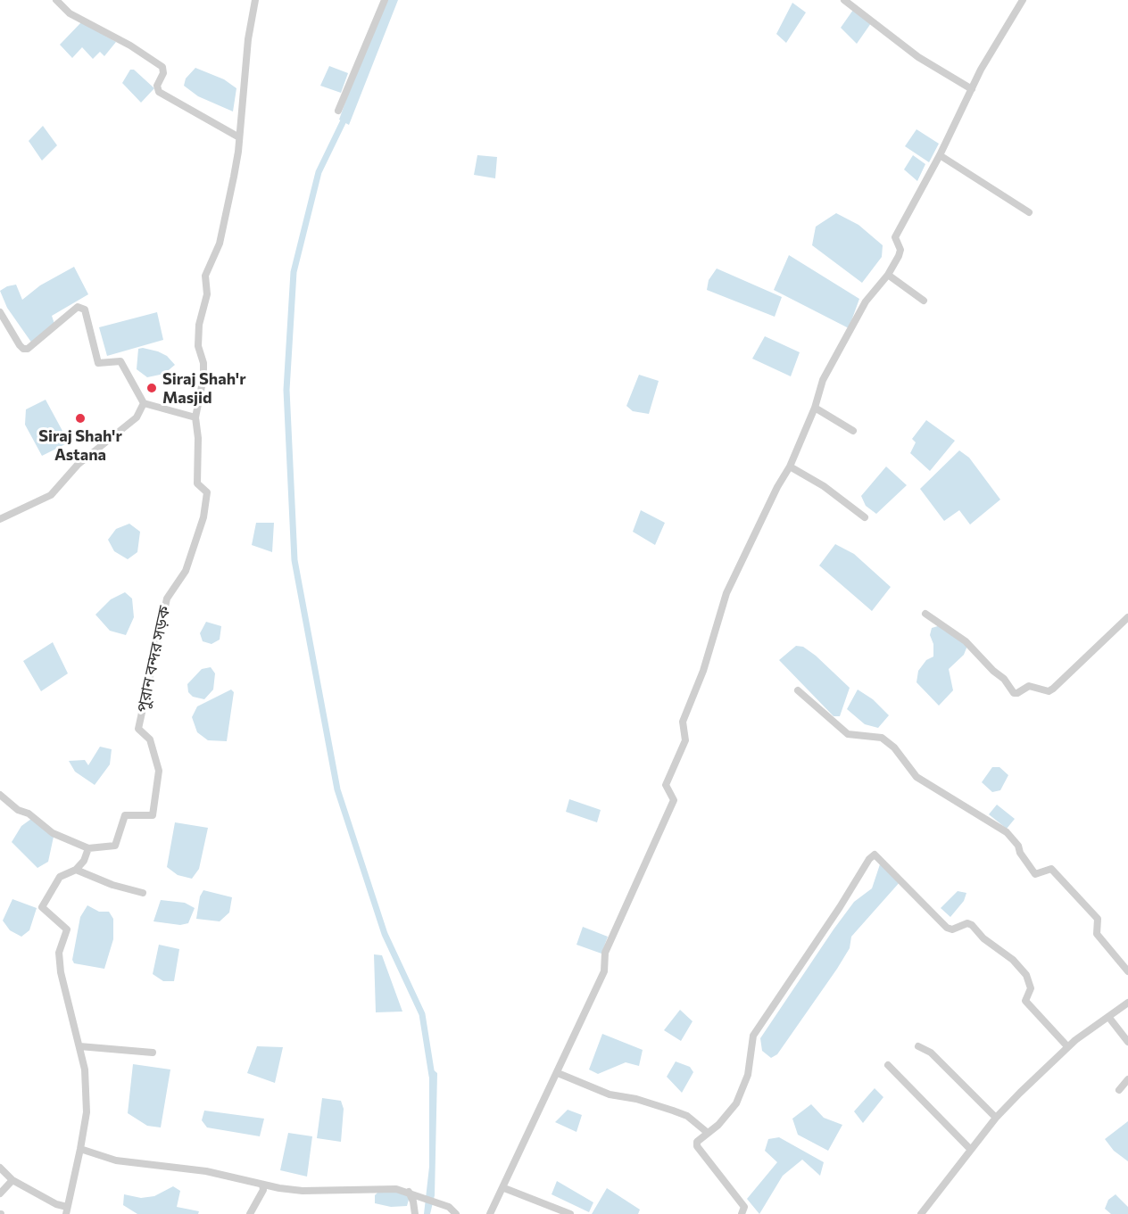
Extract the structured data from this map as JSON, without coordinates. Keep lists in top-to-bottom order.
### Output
{
  "streets": {
    "street": ["পুরান বন্দর সড়ক"]
  },
  "places": ["Siraj Shah'r Masjid", "Siraj Shah'r Astana"]
}
